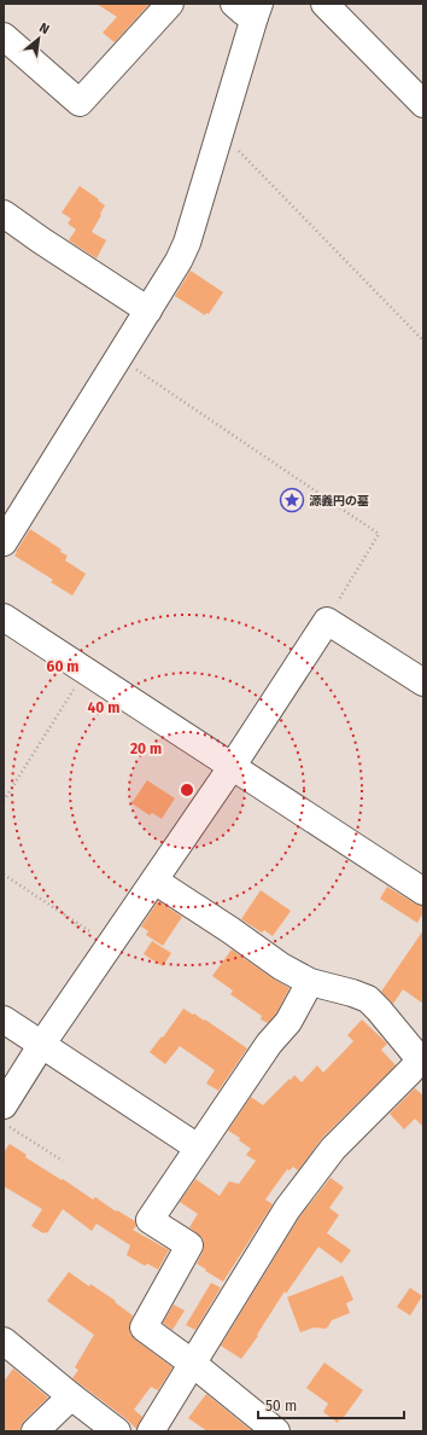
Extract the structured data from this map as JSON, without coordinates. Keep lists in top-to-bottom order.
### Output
{
  "places": {
    "place": ["源義円の墓"]
  },
  "scale_bar": "50 m",
  "north": "top right",
  "rings": ["60 m", "40 m", "20 m"]
}
